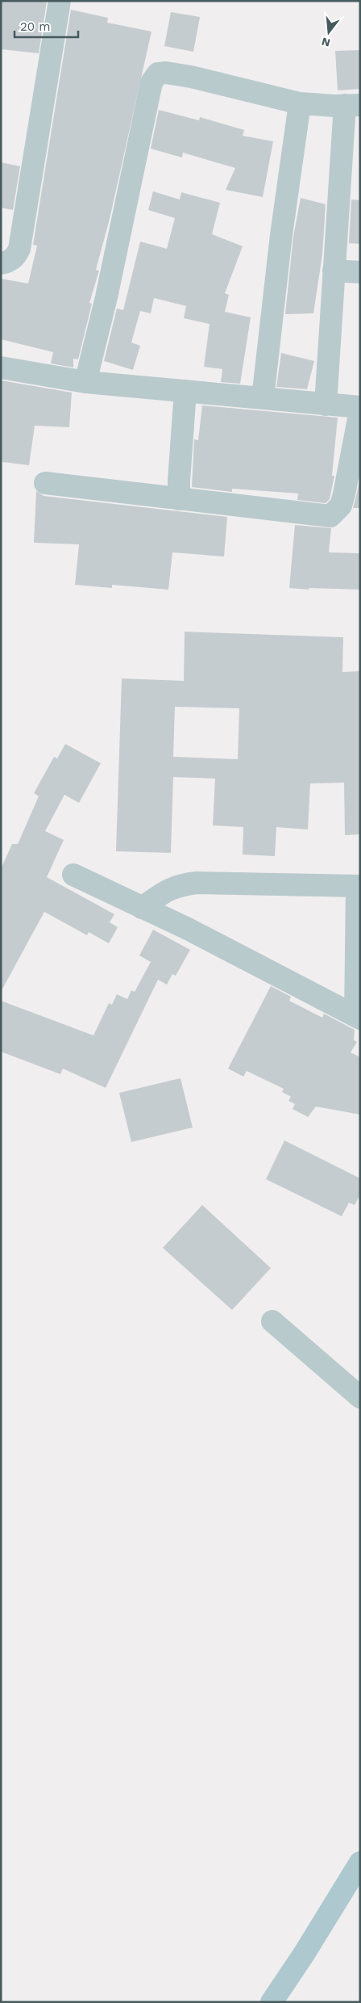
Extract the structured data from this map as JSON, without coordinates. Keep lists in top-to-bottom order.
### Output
{
  "scale_bar": "20 m",
  "north": "bottom"
}
